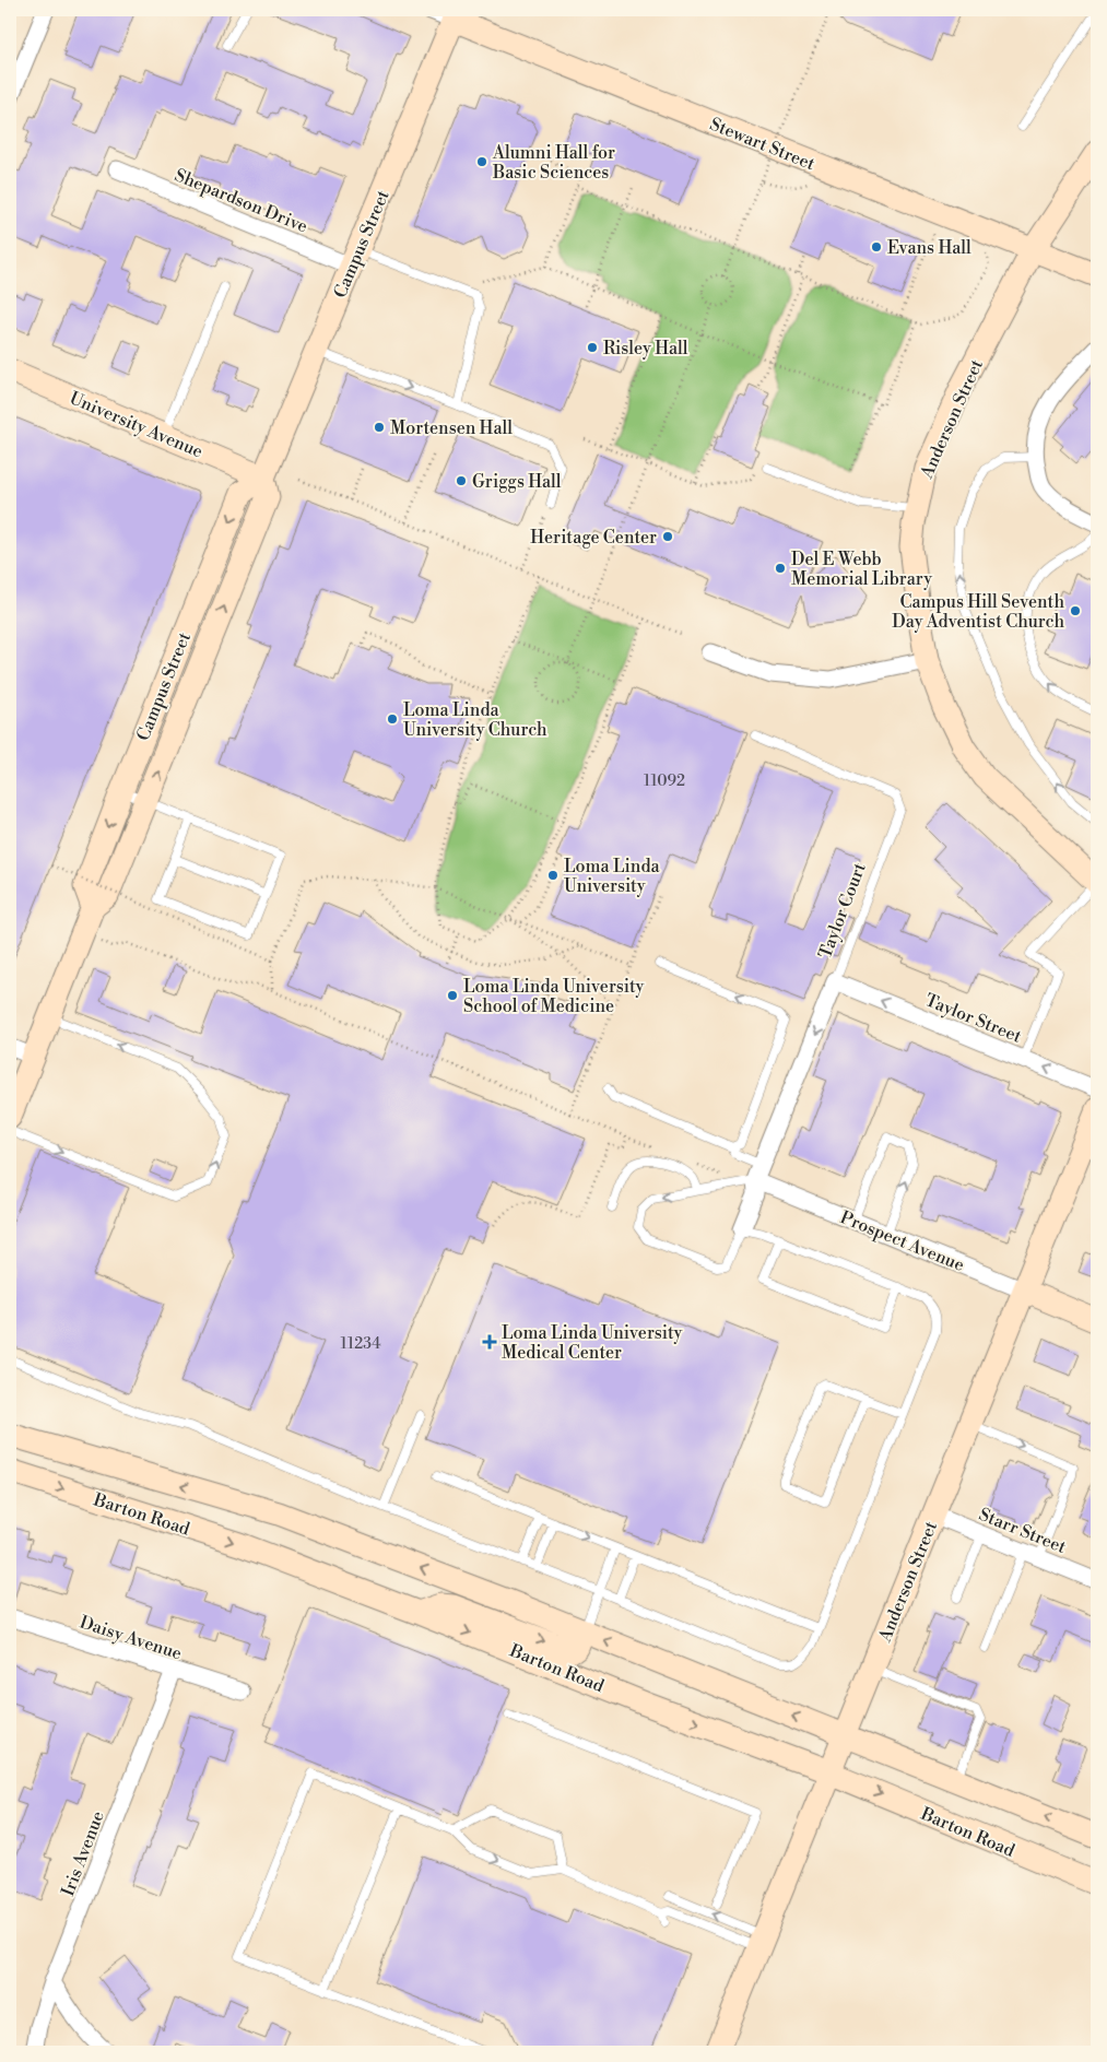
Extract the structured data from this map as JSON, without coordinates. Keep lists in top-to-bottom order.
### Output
{
  "streets": {
    "main road": [
      "Stewart Street",
      "Campus Street",
      "Anderson Street",
      "University Avenue",
      "Prospect Avenue",
      "Barton Road"
    ],
    "street": [
      "Shepardson Drive",
      "Taylor Court",
      "Taylor Street",
      "Starr Street",
      "Daisy Avenue",
      "Iris Avenue"
    ]
  },
  "crossings": [
    ["Stewart Street", "Campus Street"],
    ["Stewart Street", "Anderson Street"],
    ["Shepardson Drive", "Campus Street"],
    ["Campus Street", "University Avenue"],
    ["Anderson Street", "Prospect Avenue"],
    ["Anderson Street", "Barton Road"],
    ["Anderson Street", "Starr Street"],
    ["Taylor Court", "Taylor Street"],
    ["Taylor Court", "Prospect Avenue"],
    ["Daisy Avenue", "Iris Avenue"]
  ],
  "one_way": ["Taylor Court", "Taylor Street"],
  "places": {
    "other": [
      "Alumni Hall for Basic Sciences",
      "Evans Hall",
      "Risley Hall",
      "Mortensen Hall",
      "Griggs Hall",
      "Heritage Center",
      "Del E Webb Memorial Library",
      "Campus Hill Seventh Day Adventist Church",
      "Loma Linda University Church",
      "Loma Linda University",
      "Loma Linda University School of Medicine"
    ],
    "health": ["Loma Linda University Medical Center"]
  },
  "house_numbers": ["11092", "11234"]
}
